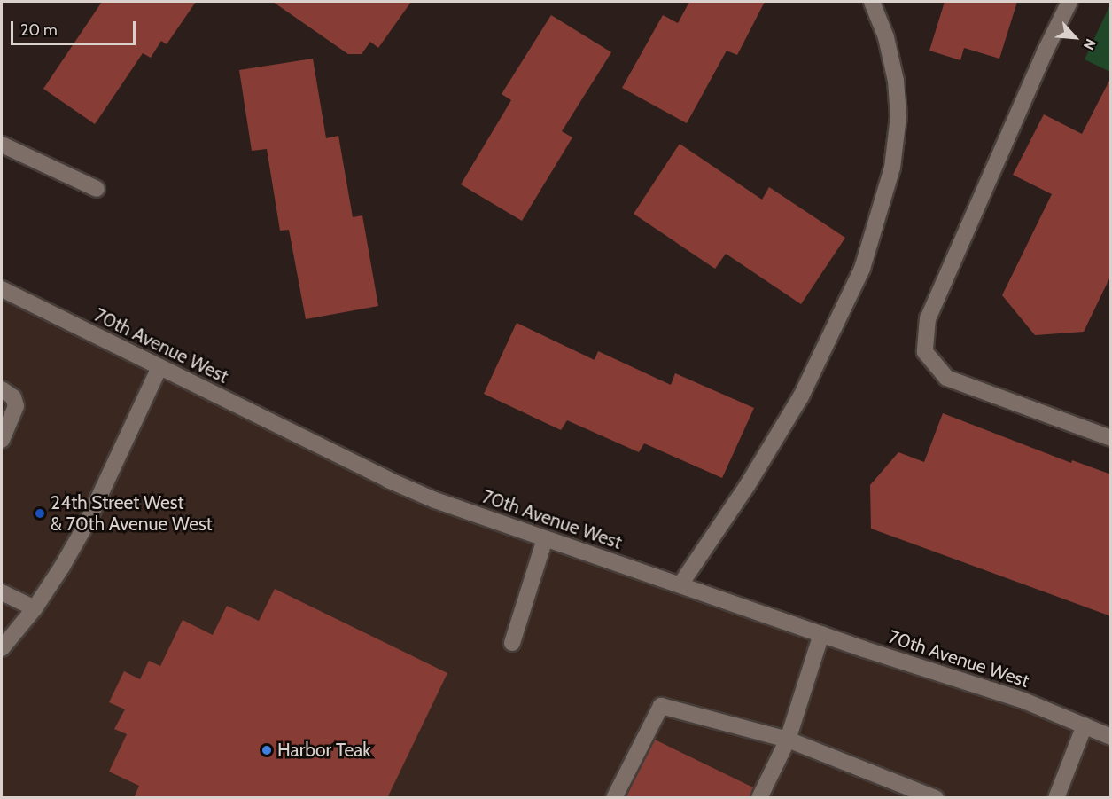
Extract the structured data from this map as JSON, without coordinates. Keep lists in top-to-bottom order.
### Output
{
  "streets": {
    "street": ["70th Avenue West"]
  },
  "places": ["24th Street West & 70th Avenue West", "Harbor Teak"],
  "scale_bar": "20 m",
  "north": "bottom right"
}
